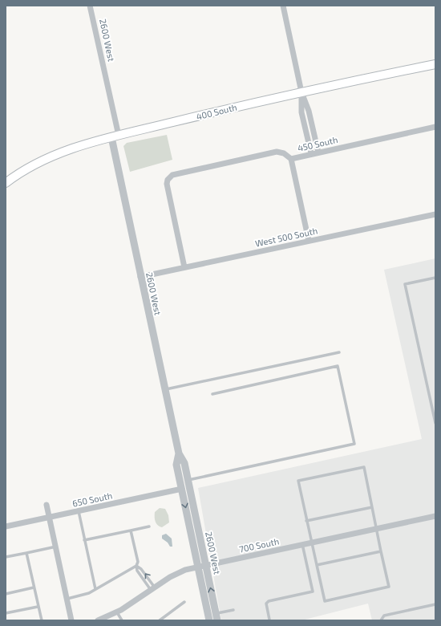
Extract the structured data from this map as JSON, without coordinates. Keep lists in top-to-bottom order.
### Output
{
  "streets": {
    "main road": ["400 South"],
    "street": [
      "2600 West",
      "450 South",
      "West 500 South",
      "650 South",
      "700 South"
    ]
  },
  "crossings": [
    ["2600 West", "400 South"],
    ["2600 West", "West 500 South"],
    ["2600 West", "650 South"],
    ["2600 West", "700 South"],
    ["450 South", "West 500 South"]
  ]
}
